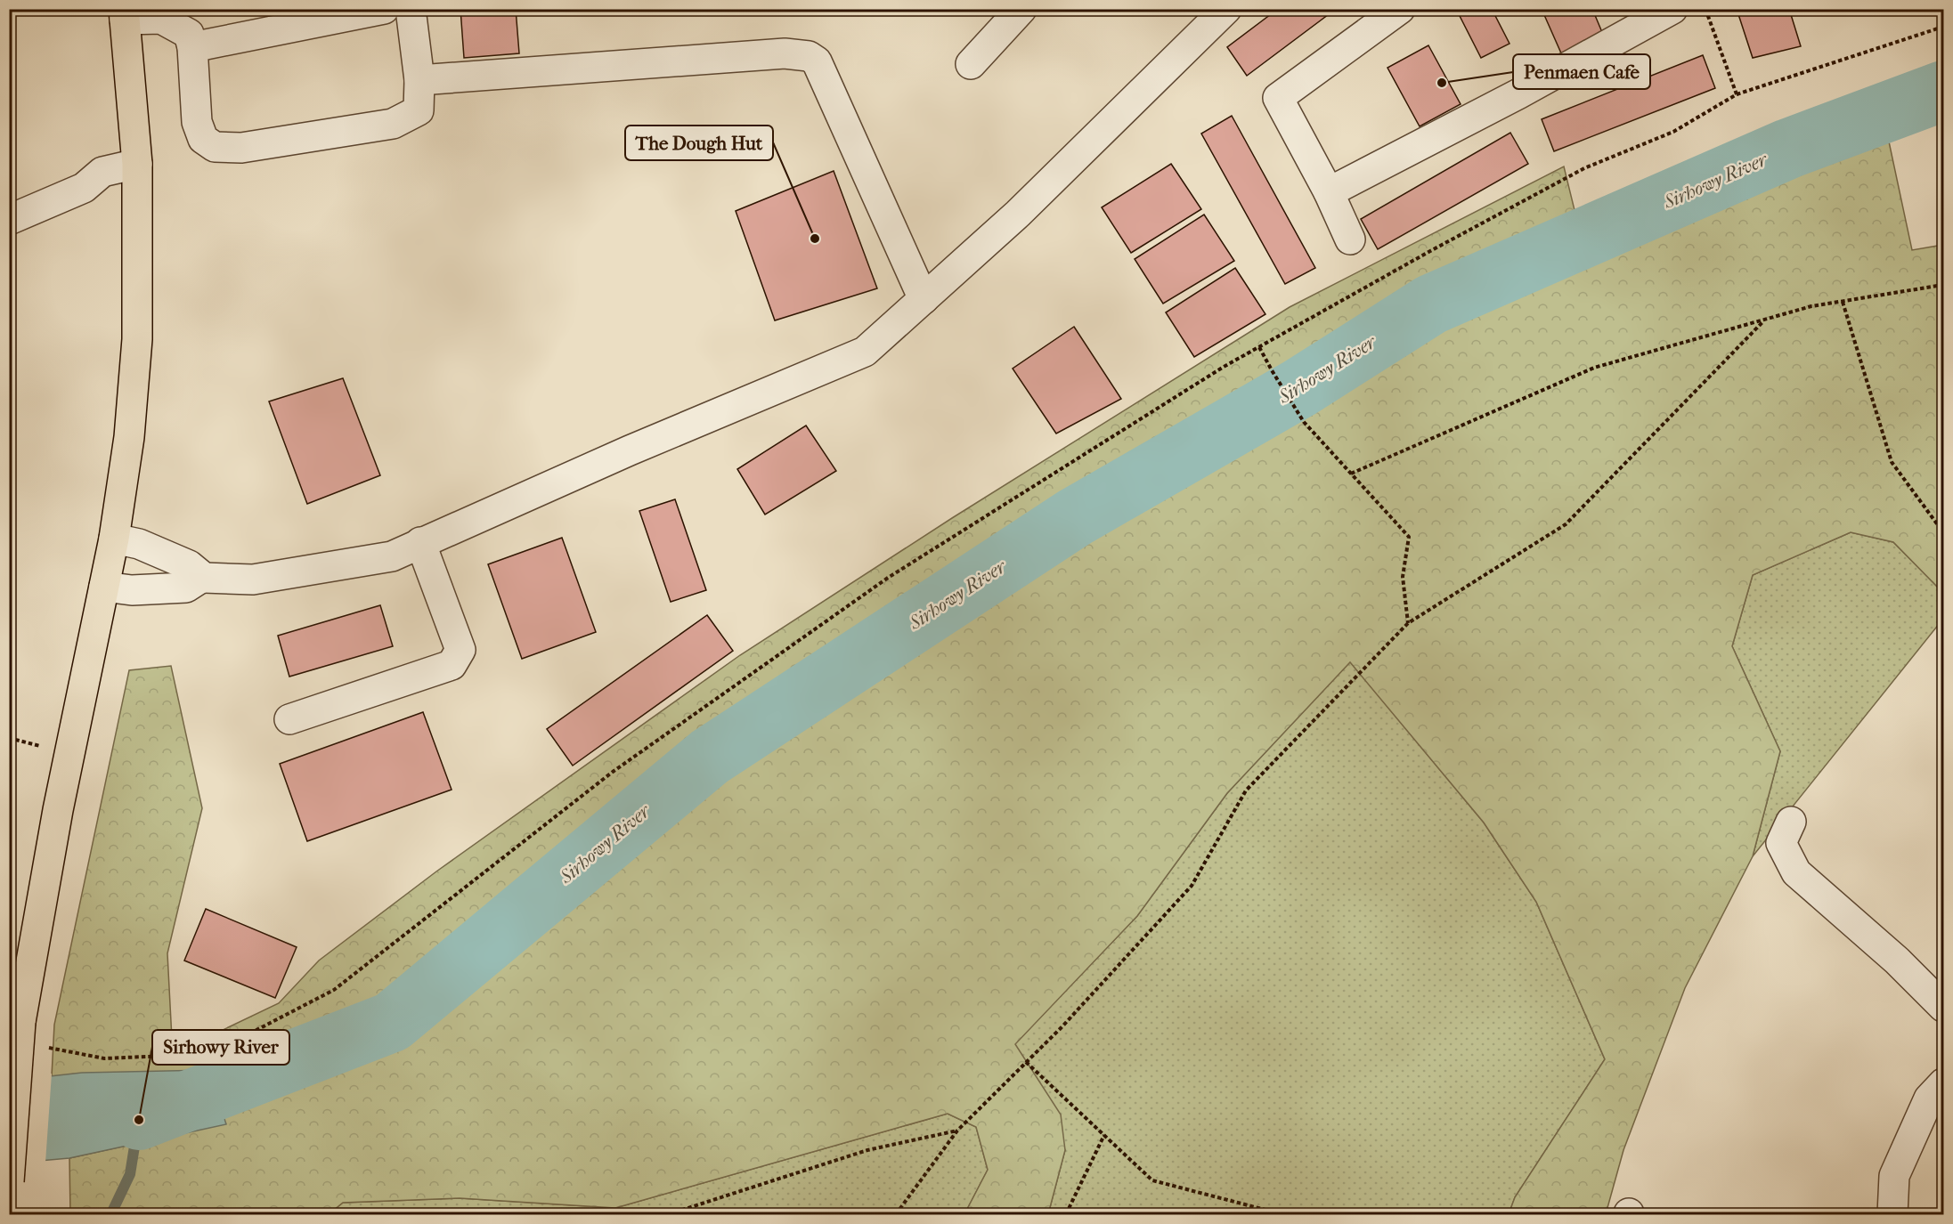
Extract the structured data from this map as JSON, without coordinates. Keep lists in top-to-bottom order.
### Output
{
  "water": ["Sirhowy River"],
  "places": ["Penmaen Cafe", "The Dough Hut", "Sirhowy River"]
}
